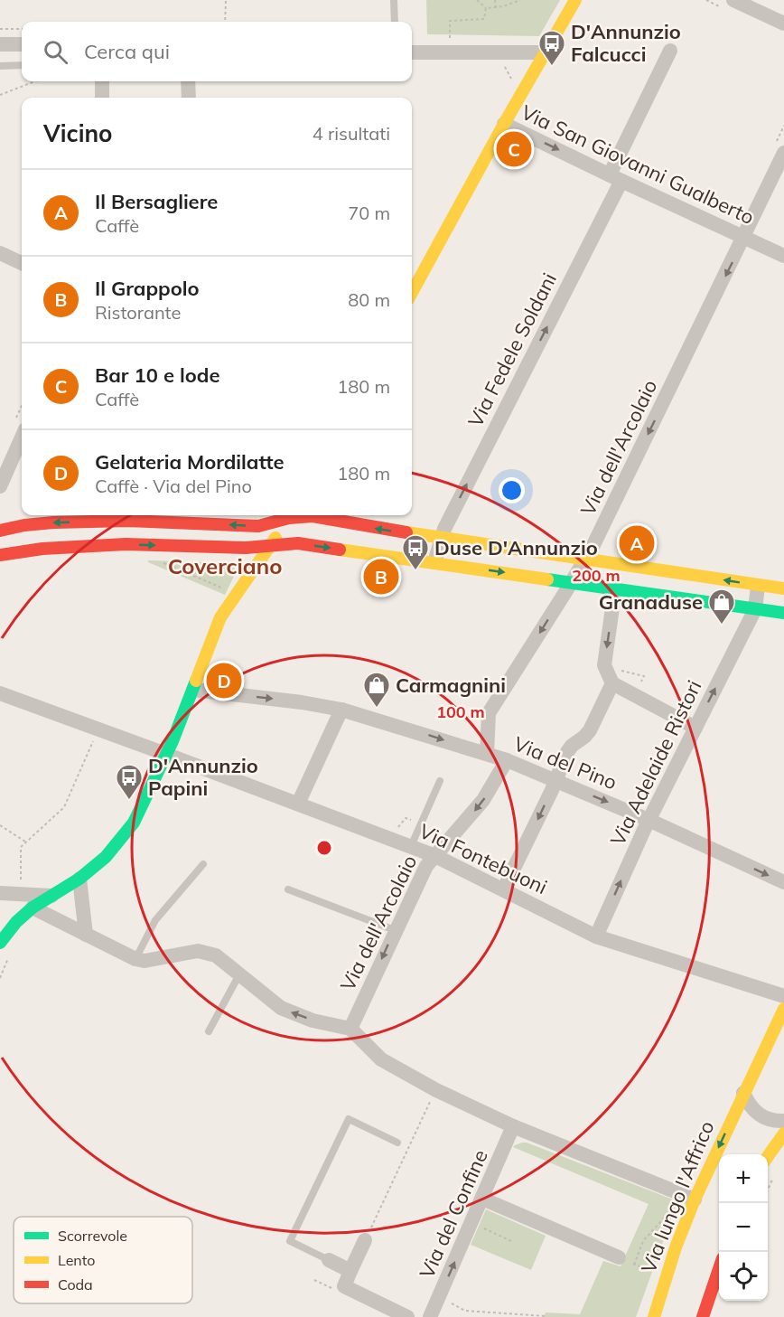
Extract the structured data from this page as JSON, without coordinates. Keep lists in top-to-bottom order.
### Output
{
  "streets": {
    "main road": ["Via lungo l'Affrico"],
    "street": [
      "Via San Giovanni Gualberto",
      "Via Fedele Soldani",
      "Via dell'Arcolaio",
      "Via del Pino",
      "Via Adelaide Ristori",
      "Via Fontebuoni",
      "Via del Confine"
    ]
  },
  "crossings": [
    ["Via San Giovanni Gualberto", "Via Fedele Soldani"],
    ["Via San Giovanni Gualberto", "Via dell'Arcolaio"],
    ["Via dell'Arcolaio", "Via del Pino"],
    ["Via dell'Arcolaio", "Via Fontebuoni"],
    ["Via del Pino", "Via Adelaide Ristori"],
    ["Via Adelaide Ristori", "Via Fontebuoni"]
  ],
  "one_way": [
    "Via San Giovanni Gualberto",
    "Via Fedele Soldani",
    "Via dell'Arcolaio",
    "Via del Pino",
    "Via lungo l'Affrico",
    "Via del Confine"
  ],
  "districts": ["Coverciano"],
  "places": {
    "bus stop": ["D'Annunzio Falcucci", "Duse D'Annunzio", "D'Annunzio Papini"],
    "shop": ["Granaduse", "Carmagnini"]
  },
  "legend": ["Scorrevole", "Lento", "Coda"],
  "page": {
    "search": "Cerca qui",
    "heading": ["Vicino", "4 risultati"],
    "pins": [
      "C",
      "A",
      "B",
      "D"
    ],
    "list": [
      {
        "mark": "A",
        "name": "Il Bersagliere",
        "note": "Caffè",
        "value": "70 m"
      },
      {
        "mark": "B",
        "name": "Il Grappolo",
        "note": "Ristorante",
        "value": "80 m"
      },
      {
        "mark": "C",
        "name": "Bar 10 e lode",
        "note": "Caffè",
        "value": "180 m"
      },
      {
        "mark": "D",
        "name": "Gelateria Mordilatte",
        "note": "Caffè · Via del Pino",
        "value": "180 m"
      }
    ],
    "map_buttons": ["+", "−"]
  },
  "rings": ["200 m", "100 m"]
}
